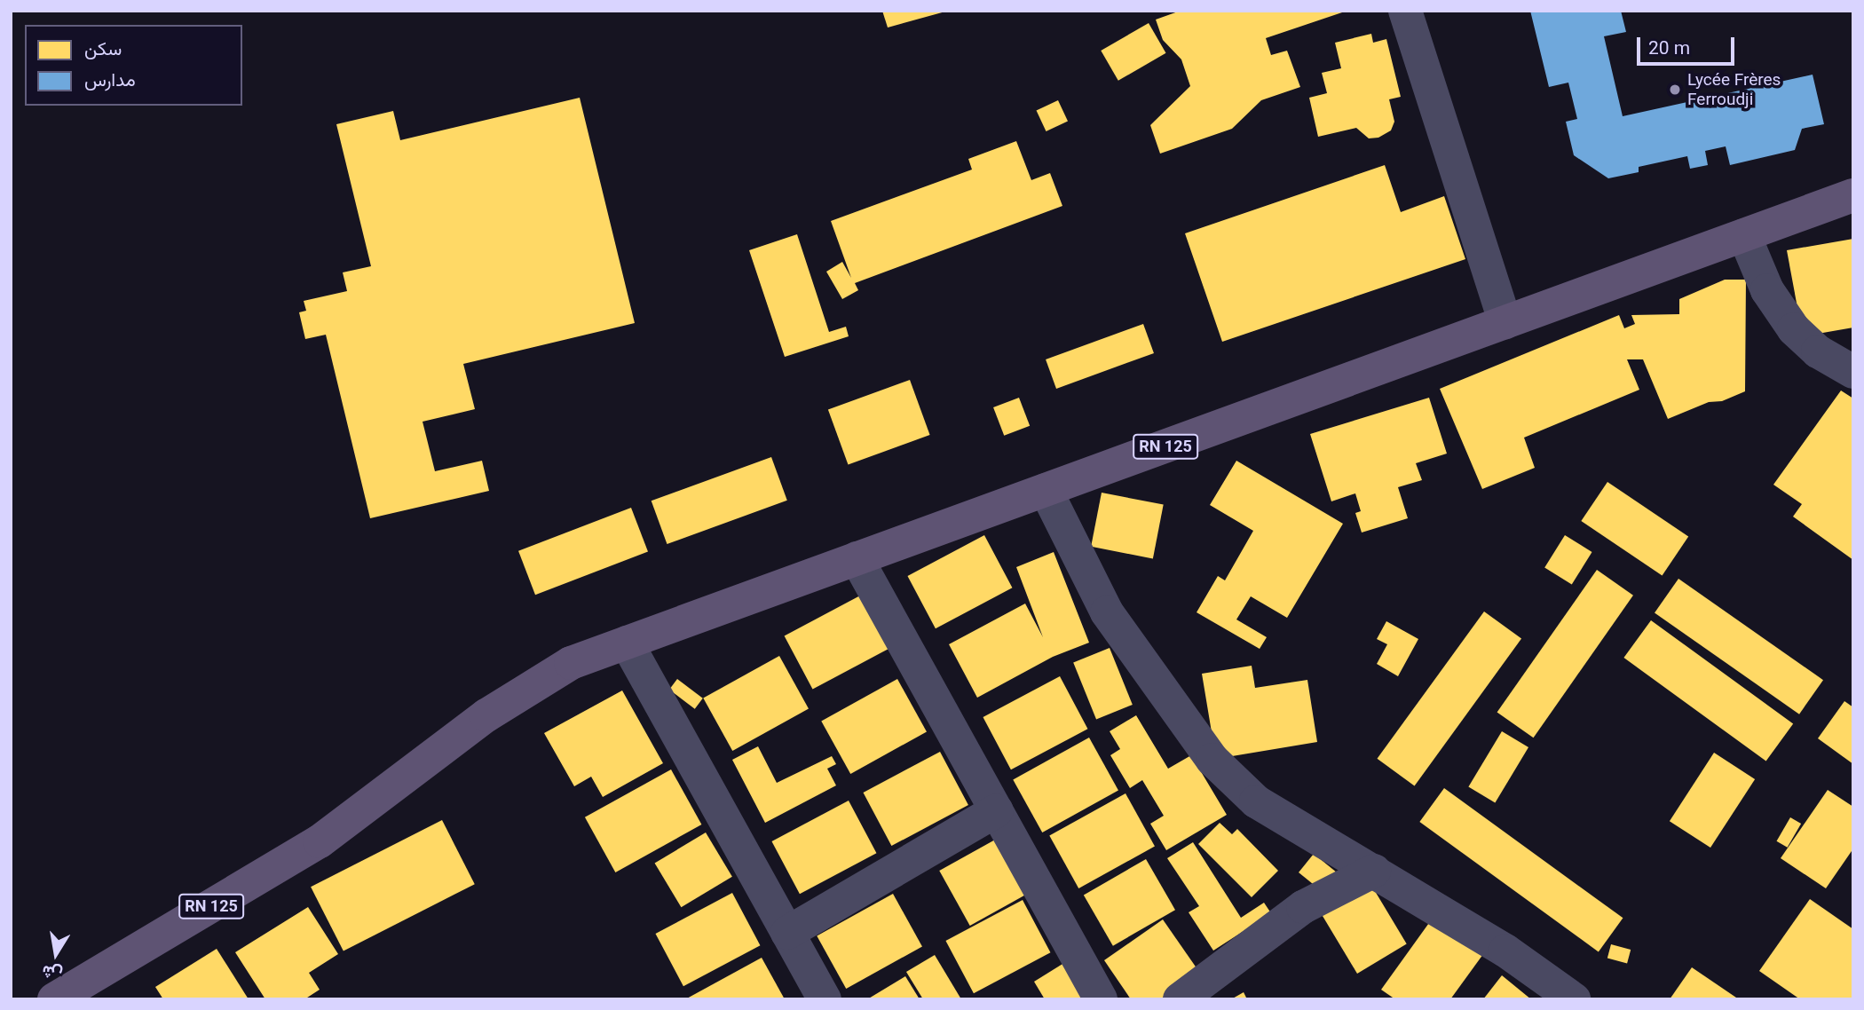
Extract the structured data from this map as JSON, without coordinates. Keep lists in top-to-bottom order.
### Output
{
  "streets": {
    "main road": ["RN 125"]
  },
  "places": ["Lycée Frères Ferroudji"],
  "legend": ["سكن", "مدارس"],
  "scale_bar": "20 m",
  "north": "bottom"
}
